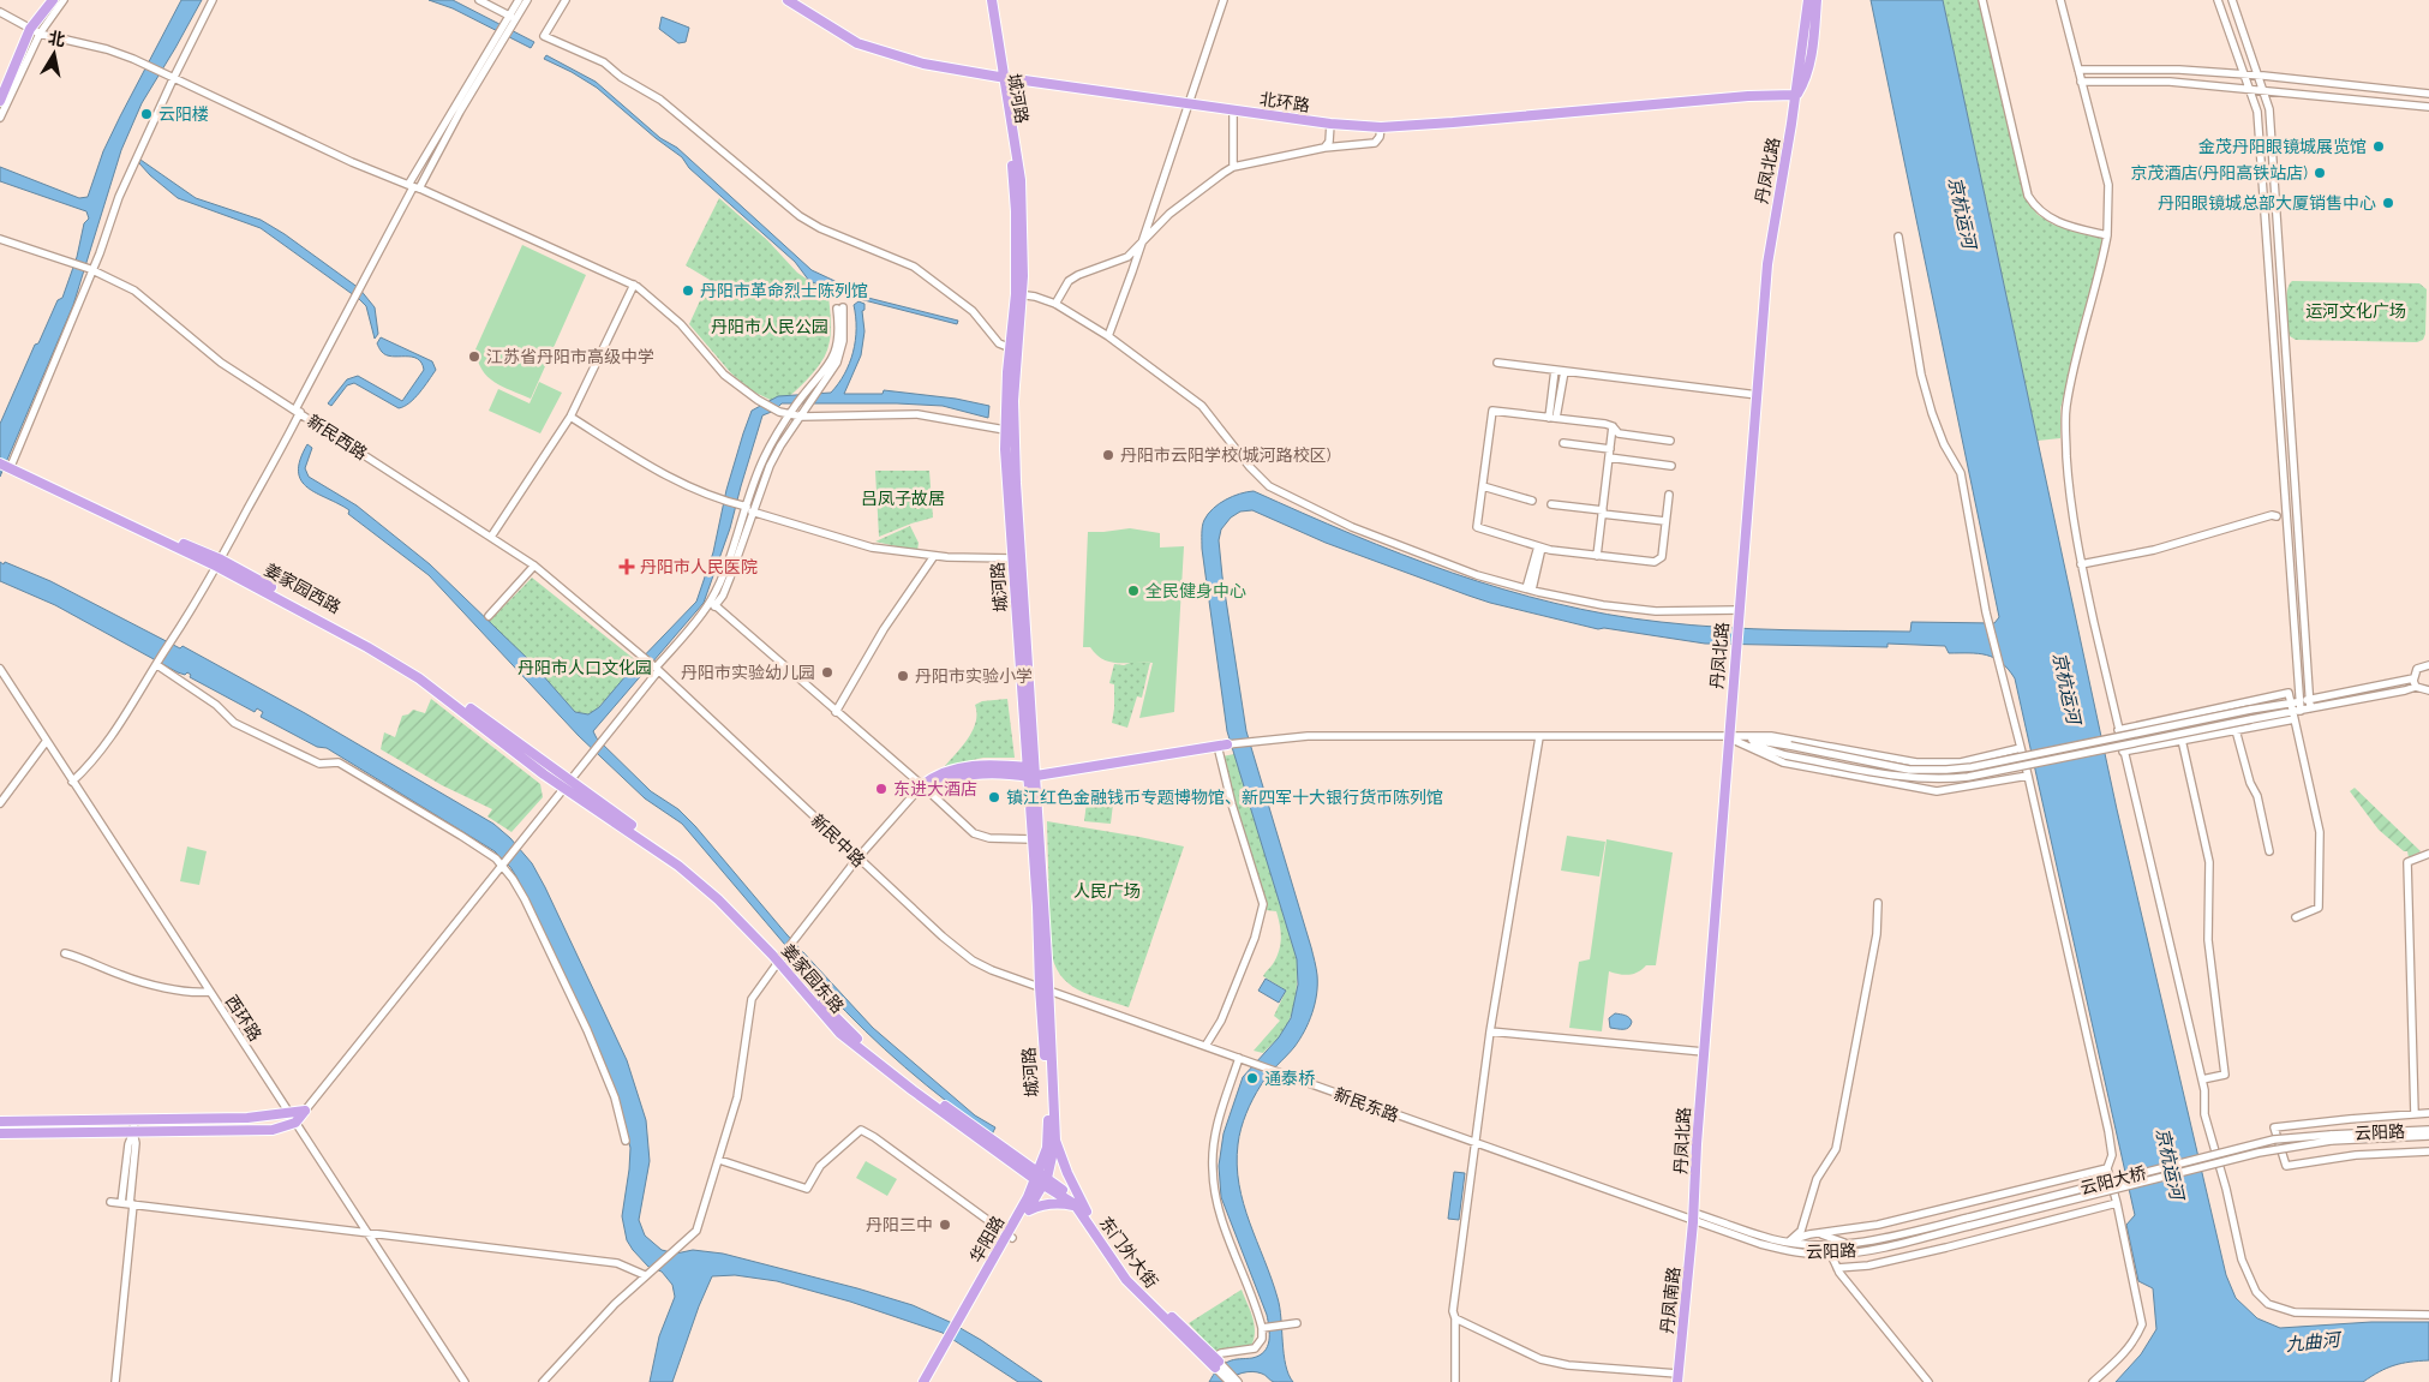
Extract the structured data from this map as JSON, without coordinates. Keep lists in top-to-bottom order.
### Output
{
  "streets": {
    "main road": [
      "城河路",
      "北环路",
      "丹凤北路",
      "姜家园西路",
      "姜家园东路",
      "华阳路",
      "东门外大街",
      "丹凤南路"
    ],
    "street": [
      "新民西路",
      "新民中路",
      "西环路",
      "新民东路",
      "云阳路",
      "云阳大桥"
    ]
  },
  "crossings": [
    ["城河路", "北环路"],
    ["城河路", "新民中路"],
    ["城河路", "姜家园东路"],
    ["城河路", "新民东路"],
    ["城河路", "华阳路"],
    ["城河路", "东门外大街"],
    ["北环路", "丹凤北路"],
    ["丹凤北路", "新民东路"],
    ["丹凤北路", "云阳路"],
    ["丹凤北路", "丹凤南路"],
    ["新民西路", "新民中路"],
    ["姜家园西路", "姜家园东路"],
    ["新民中路", "新民东路"],
    ["姜家园东路", "华阳路"],
    ["姜家园东路", "东门外大街"],
    ["新民东路", "云阳路"],
    ["新民东路", "丹凤南路"],
    ["云阳路", "云阳大桥"],
    ["云阳路", "丹凤南路"],
    ["华阳路", "东门外大街"]
  ],
  "water": ["京杭运河", "九曲河"],
  "parks": [
    "运河文化广场",
    "丹阳市人民公园",
    "吕凤子故居",
    "丹阳市人口文化园",
    "人民广场"
  ],
  "places": {
    "other": [
      "云阳楼",
      "金茂丹阳眼镜城展览馆",
      "京茂酒店(丹阳高铁站店)",
      "丹阳眼镜城总部大厦销售中心",
      "丹阳市革命烈士陈列馆",
      "江苏省丹阳市高级中学",
      "丹阳市云阳学校(城河路校区)",
      "全民健身中心",
      "丹阳市实验幼儿园",
      "丹阳市实验小学",
      "东进大酒店",
      "镇江红色金融钱币专题博物馆、新四军十大银行货币陈列馆",
      "通泰桥",
      "丹阳三中"
    ],
    "health": ["丹阳市人民医院"]
  },
  "north": "top"
}
